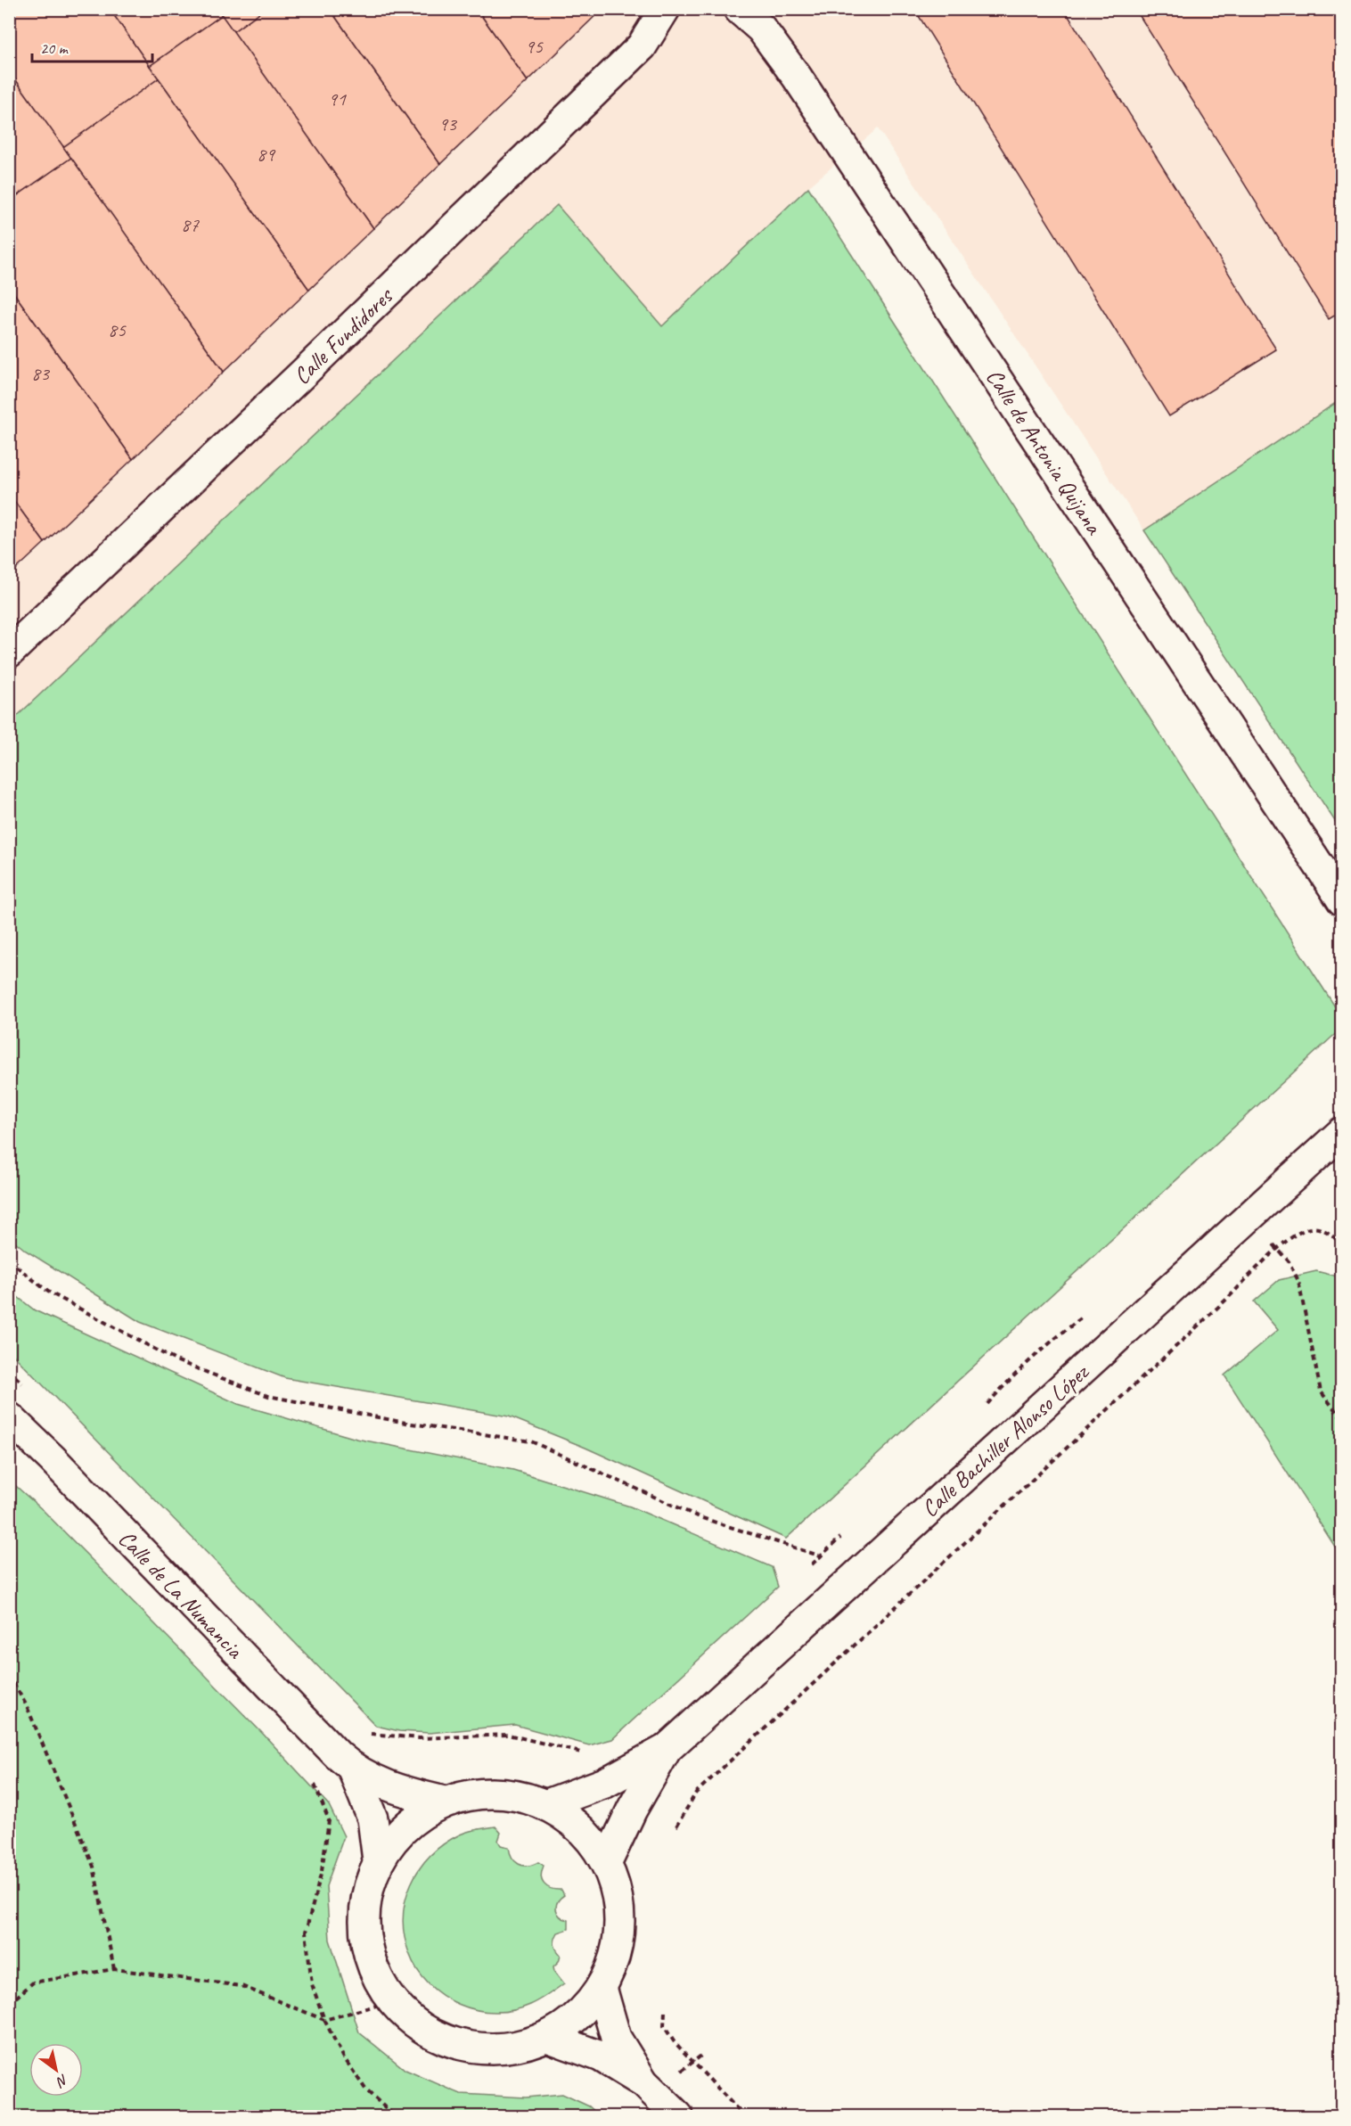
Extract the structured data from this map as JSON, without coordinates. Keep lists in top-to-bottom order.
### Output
{
  "streets": {
    "street": [
      "Calle Fundidores",
      "Calle de Antonia Quijana",
      "Calle Bachiller Alonso López",
      "Calle de La Numancia"
    ]
  },
  "house_numbers": [
    "95",
    "91",
    "93",
    "89",
    "87",
    "85",
    "83"
  ],
  "scale_bar": "20 m",
  "north": "bottom right"
}
